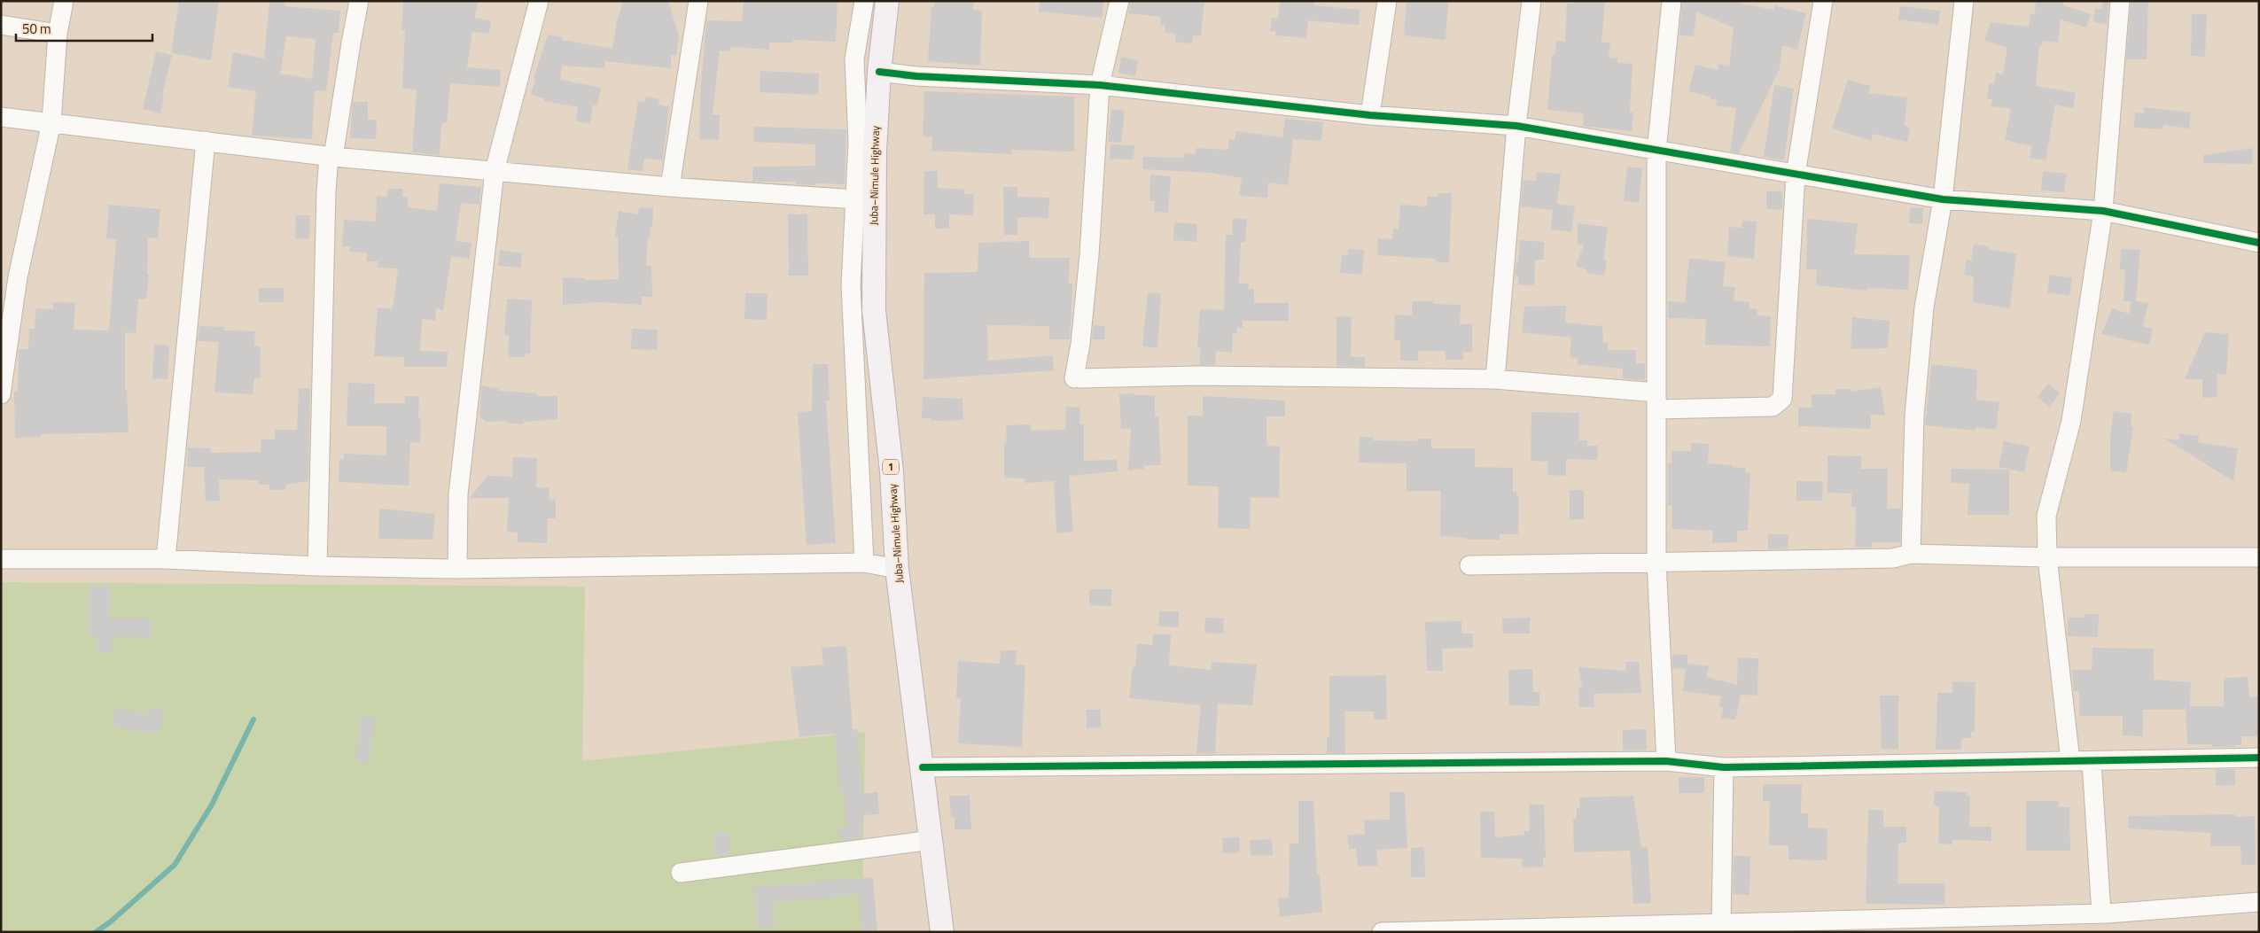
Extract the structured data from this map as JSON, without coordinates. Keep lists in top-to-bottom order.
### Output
{
  "streets": {
    "main road": ["Juba–Nimule Highway", "1"]
  },
  "scale_bar": "50 m"
}
